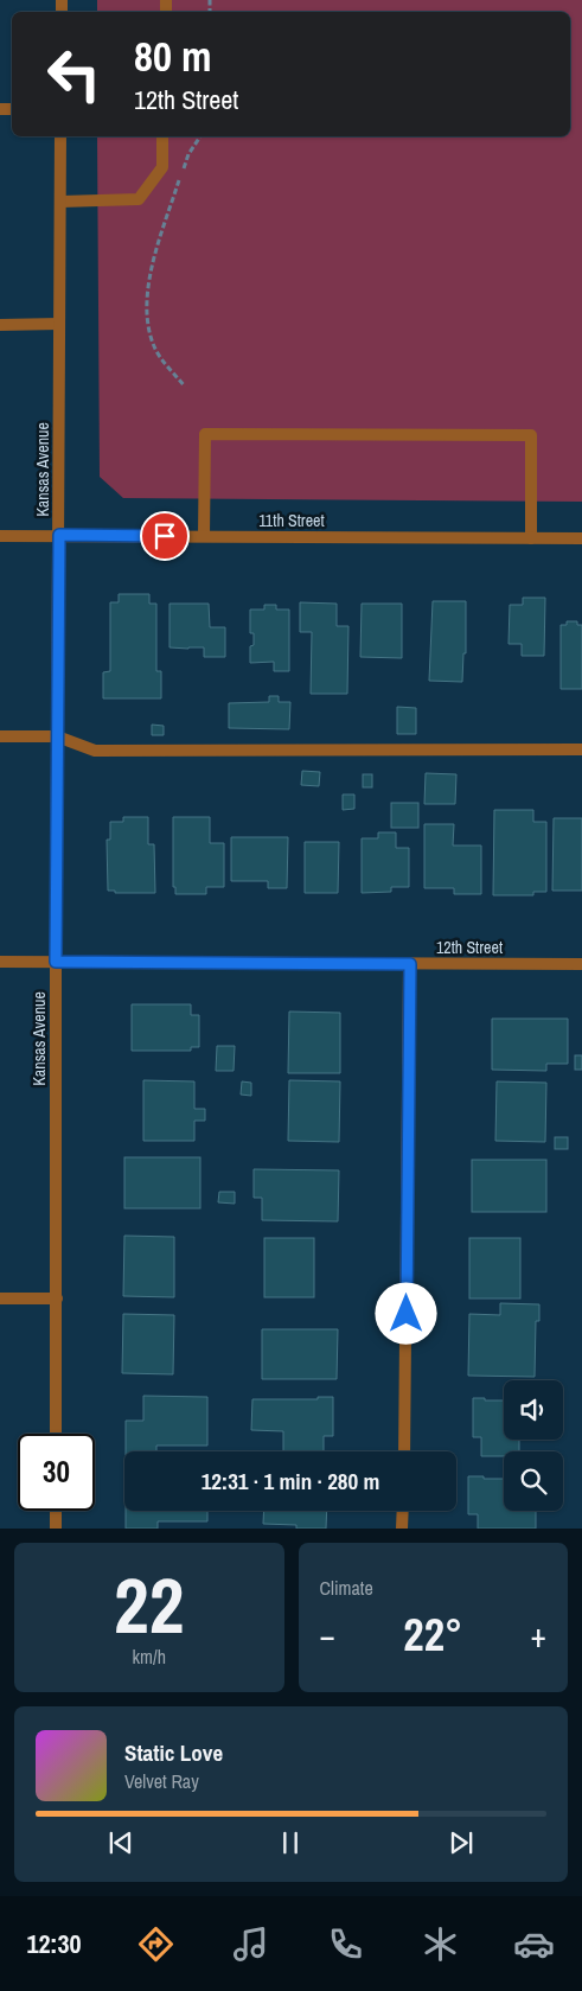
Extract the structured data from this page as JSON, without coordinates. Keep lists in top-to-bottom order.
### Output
{
  "streets": {
    "street": ["Kansas Avenue", "11th Street", "12th Street"]
  },
  "crossings": [
    ["Kansas Avenue", "11th Street"],
    ["Kansas Avenue", "12th Street"]
  ],
  "page": {
    "turn": ["80 m", "12th Street"],
    "limit": "30",
    "trip": "12:31 · 1 min · 280 m",
    "tile": [
      ["22", "km/h"],
      "Climate"
    ],
    "heat": ["−", "22°", "+"],
    "song": ["Static Love", "Velvet Ray"],
    "tabs": "12:30"
  }
}
